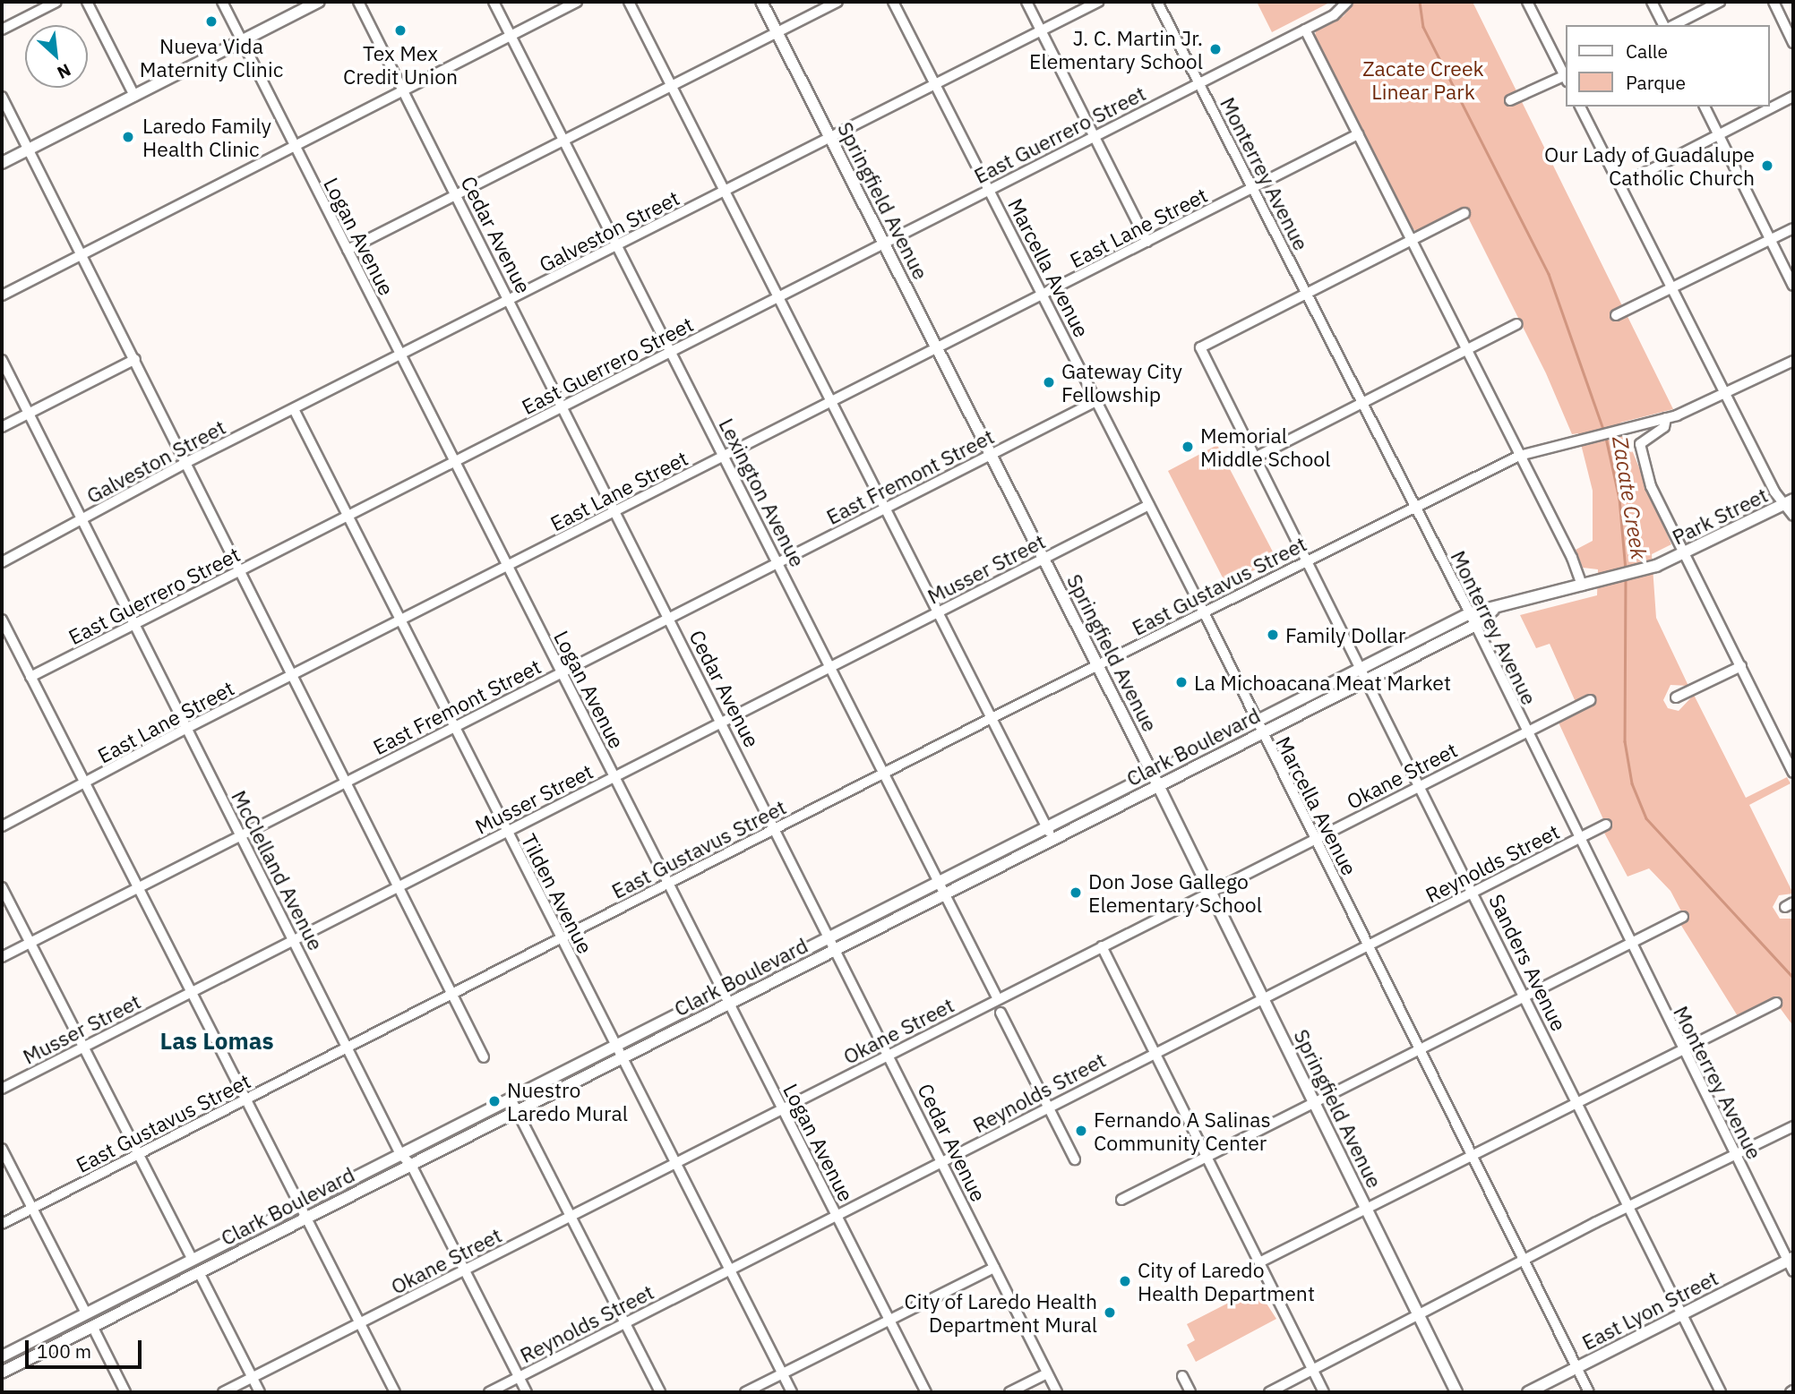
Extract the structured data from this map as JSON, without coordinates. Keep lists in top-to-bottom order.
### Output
{
  "streets": {
    "main road": [
      "Springfield Avenue",
      "Park Street",
      "Clark Boulevard",
      "East Lyon Street"
    ],
    "street": [
      "East Guerrero Street",
      "Monterrey Avenue",
      "East Lane Street",
      "Galveston Street",
      "Cedar Avenue",
      "Logan Avenue",
      "Marcella Avenue",
      "East Fremont Street",
      "Lexington Avenue",
      "Musser Street",
      "East Gustavus Street",
      "Okane Street",
      "Reynolds Street",
      "McClelland Avenue",
      "Tilden Avenue",
      "Sanders Avenue"
    ]
  },
  "crossings": [
    ["East Guerrero Street", "Monterrey Avenue"],
    ["East Guerrero Street", "Springfield Avenue"],
    ["East Guerrero Street", "Cedar Avenue"],
    ["East Guerrero Street", "Logan Avenue"],
    ["East Guerrero Street", "Marcella Avenue"],
    ["East Guerrero Street", "Lexington Avenue"],
    ["East Guerrero Street", "McClelland Avenue"],
    ["East Guerrero Street", "Tilden Avenue"],
    ["Monterrey Avenue", "East Lane Street"],
    ["Monterrey Avenue", "East Gustavus Street"],
    ["Monterrey Avenue", "Clark Boulevard"],
    ["Monterrey Avenue", "Okane Street"],
    ["Monterrey Avenue", "Reynolds Street"],
    ["Monterrey Avenue", "Sanders Avenue"],
    ["Monterrey Avenue", "East Lyon Street"],
    ["Springfield Avenue", "East Lane Street"],
    ["Springfield Avenue", "Galveston Street"],
    ["Springfield Avenue", "East Fremont Street"],
    ["Springfield Avenue", "Musser Street"],
    ["Springfield Avenue", "East Gustavus Street"],
    ["Springfield Avenue", "Clark Boulevard"],
    ["Springfield Avenue", "Okane Street"],
    ["Springfield Avenue", "Reynolds Street"],
    ["East Lane Street", "Cedar Avenue"],
    ["East Lane Street", "Logan Avenue"],
    ["East Lane Street", "Marcella Avenue"],
    ["East Lane Street", "Lexington Avenue"],
    ["East Lane Street", "McClelland Avenue"],
    ["East Lane Street", "Tilden Avenue"],
    ["Galveston Street", "Cedar Avenue"],
    ["Galveston Street", "Logan Avenue"],
    ["Galveston Street", "Marcella Avenue"],
    ["Galveston Street", "Lexington Avenue"],
    ["Galveston Street", "McClelland Avenue"],
    ["Galveston Street", "Tilden Avenue"],
    ["Cedar Avenue", "East Fremont Street"],
    ["Cedar Avenue", "Musser Street"],
    ["Cedar Avenue", "East Gustavus Street"],
    ["Cedar Avenue", "Clark Boulevard"],
    ["Cedar Avenue", "Okane Street"],
    ["Cedar Avenue", "Reynolds Street"],
    ["Logan Avenue", "East Fremont Street"],
    ["Logan Avenue", "Musser Street"],
    ["Logan Avenue", "East Gustavus Street"],
    ["Logan Avenue", "Clark Boulevard"],
    ["Logan Avenue", "Okane Street"],
    ["Logan Avenue", "Reynolds Street"],
    ["Marcella Avenue", "East Fremont Street"],
    ["Marcella Avenue", "Musser Street"],
    ["Marcella Avenue", "East Gustavus Street"],
    ["Marcella Avenue", "Clark Boulevard"],
    ["Marcella Avenue", "Okane Street"],
    ["Marcella Avenue", "Reynolds Street"],
    ["Marcella Avenue", "East Lyon Street"],
    ["East Fremont Street", "Lexington Avenue"],
    ["East Fremont Street", "McClelland Avenue"],
    ["East Fremont Street", "Tilden Avenue"],
    ["Lexington Avenue", "Musser Street"],
    ["Lexington Avenue", "East Gustavus Street"],
    ["Lexington Avenue", "Clark Boulevard"],
    ["Lexington Avenue", "Okane Street"],
    ["Park Street", "Clark Boulevard"],
    ["Musser Street", "McClelland Avenue"],
    ["Musser Street", "Tilden Avenue"],
    ["East Gustavus Street", "McClelland Avenue"],
    ["East Gustavus Street", "Tilden Avenue"],
    ["East Gustavus Street", "Sanders Avenue"],
    ["Clark Boulevard", "McClelland Avenue"],
    ["Clark Boulevard", "Tilden Avenue"],
    ["Clark Boulevard", "Sanders Avenue"],
    ["Okane Street", "McClelland Avenue"],
    ["Okane Street", "Tilden Avenue"],
    ["Okane Street", "Sanders Avenue"],
    ["Reynolds Street", "McClelland Avenue"],
    ["Reynolds Street", "Tilden Avenue"],
    ["Reynolds Street", "Sanders Avenue"],
    ["Sanders Avenue", "East Lyon Street"]
  ],
  "districts": ["Las Lomas"],
  "water": ["Zacate Creek"],
  "parks": ["Zacate Creek Linear Park"],
  "places": [
    "Nueva Vida Maternity Clinic",
    "Tex Mex Credit Union",
    "J. C. Martin Jr. Elementary School",
    "Laredo Family Health Clinic",
    "Our Lady of Guadalupe Catholic Church",
    "Gateway City Fellowship",
    "Memorial Middle School",
    "Family Dollar",
    "La Michoacana Meat Market",
    "Don Jose Gallego Elementary School",
    "Nuestro Laredo Mural",
    "Fernando A Salinas Community Center",
    "City of Laredo Health Department",
    "City of Laredo Health Department Mural"
  ],
  "legend": ["Calle", "Parque"],
  "scale_bar": "100 m",
  "north": "bottom right"
}
